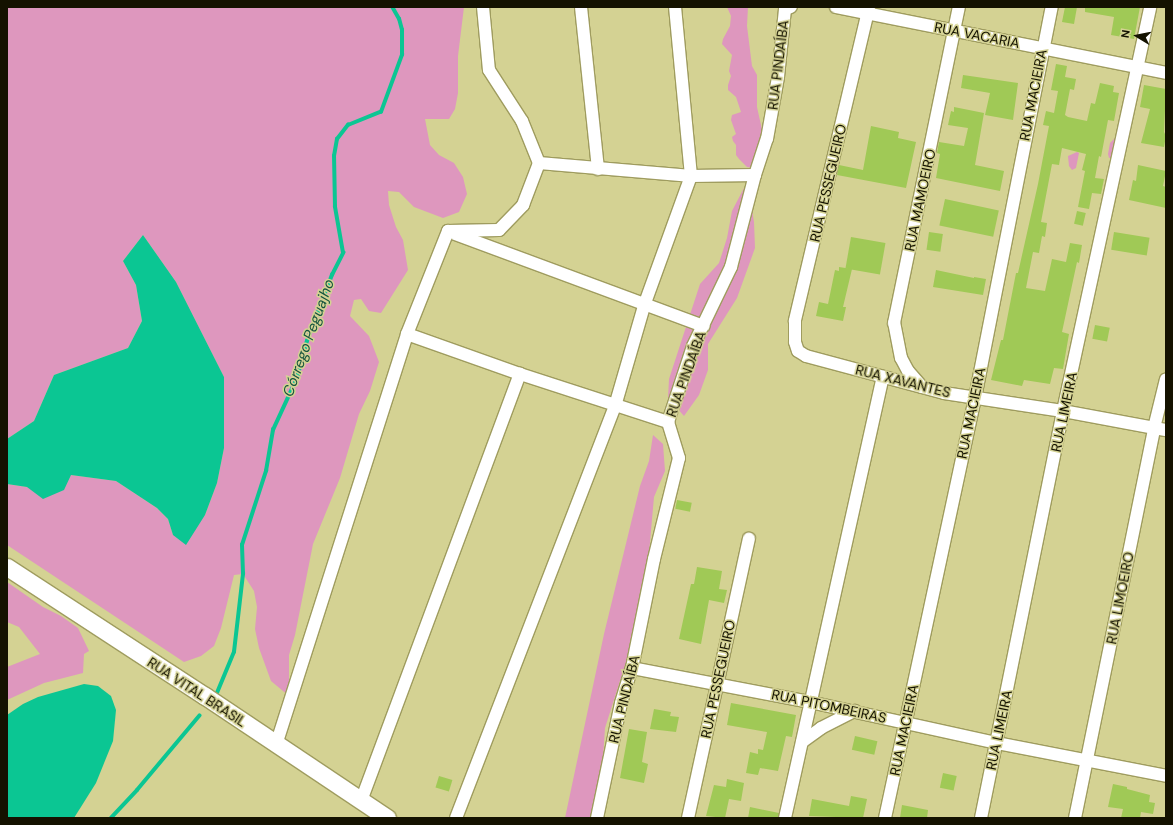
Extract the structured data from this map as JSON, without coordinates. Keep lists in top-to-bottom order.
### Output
{
  "streets": {
    "main road": ["RUA VITAL BRASIL"],
    "street": [
      "RUA VACARIA",
      "RUA PINDAÍBA",
      "RUA MACIEIRA",
      "RUA PESSEGUEIRO",
      "RUA MAMOEIRO",
      "RUA XAVANTES",
      "RUA LIMEIRA",
      "RUA LIMOEIRO",
      "RUA PITOMBEIRAS"
    ]
  },
  "crossings": [
    ["RUA VACARIA", "RUA MACIEIRA"],
    ["RUA VACARIA", "RUA PESSEGUEIRO"],
    ["RUA VACARIA", "RUA MAMOEIRO"],
    ["RUA VACARIA", "RUA LIMEIRA"],
    ["RUA PINDAÍBA", "RUA PITOMBEIRAS"],
    ["RUA MACIEIRA", "RUA XAVANTES"],
    ["RUA MACIEIRA", "RUA PITOMBEIRAS"],
    ["RUA PESSEGUEIRO", "RUA XAVANTES"],
    ["RUA PESSEGUEIRO", "RUA PITOMBEIRAS"],
    ["RUA MAMOEIRO", "RUA XAVANTES"],
    ["RUA XAVANTES", "RUA LIMEIRA"],
    ["RUA XAVANTES", "RUA LIMOEIRO"],
    ["RUA LIMEIRA", "RUA PITOMBEIRAS"],
    ["RUA LIMOEIRO", "RUA PITOMBEIRAS"]
  ],
  "water": ["Córrego Peguajho"],
  "north": "left"
}
